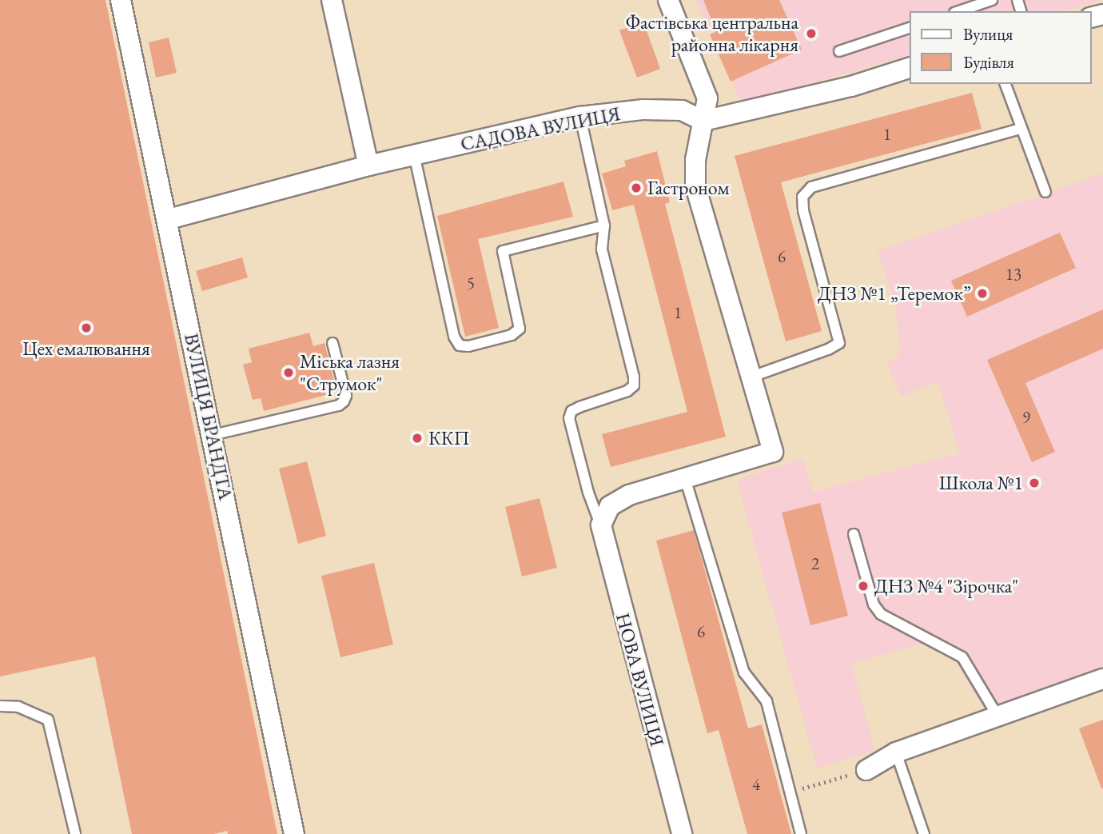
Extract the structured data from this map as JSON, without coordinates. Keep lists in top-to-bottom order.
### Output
{
  "streets": {
    "street": ["САДОВА ВУЛИЦЯ", "ВУЛИЦЯ БРАНДТА", "НОВА ВУЛИЦЯ"]
  },
  "crossings": [
    ["САДОВА ВУЛИЦЯ", "ВУЛИЦЯ БРАНДТА"]
  ],
  "places": [
    "Фастівська центральна районна лікарня",
    "Гастроном",
    "ДНЗ №1 „Теремок”",
    "Цех емалювання",
    "Міська лазня \"Струмок\"",
    "ККП",
    "Школа №1",
    "ДНЗ №4 \"Зірочка\""
  ],
  "house_numbers": [
    "1",
    "6",
    "13",
    "5",
    "1",
    "9",
    "2",
    "6",
    "4"
  ],
  "legend": ["Вулиця", "Будівля"]
}
